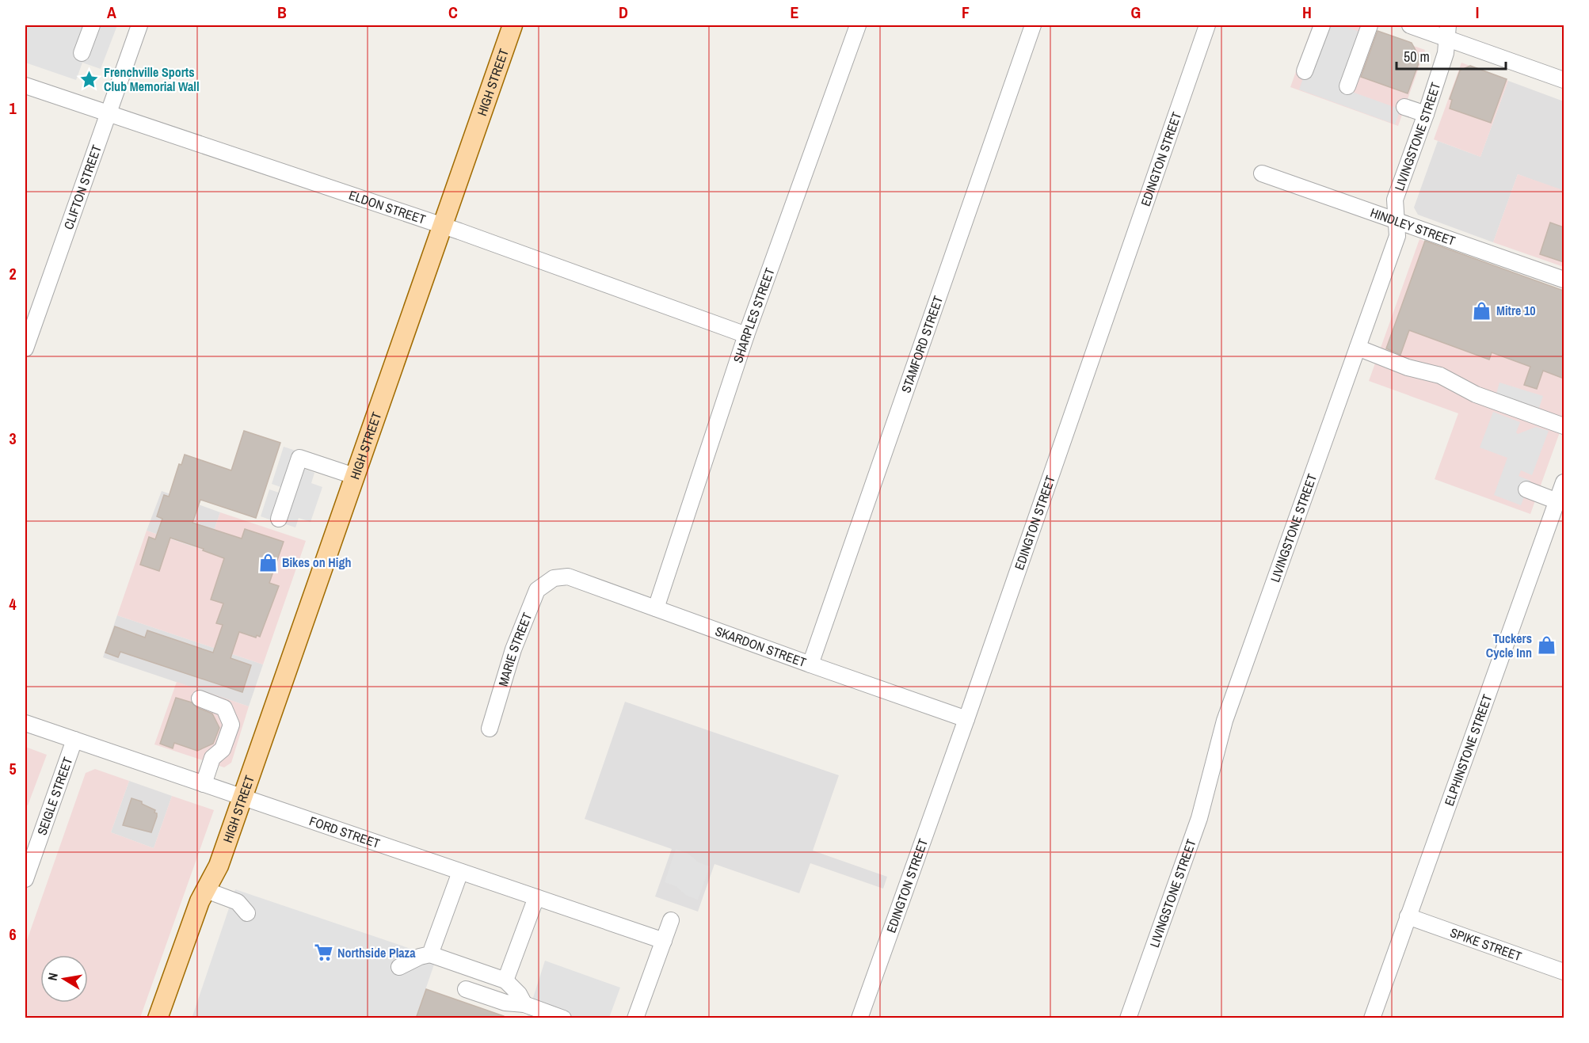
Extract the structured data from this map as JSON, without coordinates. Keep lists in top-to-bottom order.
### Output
{
  "streets": {
    "main road": ["HIGH STREET"],
    "street": [
      "LIVINGSTONE STREET",
      "EDINGTON STREET",
      "CLIFTON STREET",
      "ELDON STREET",
      "HINDLEY STREET",
      "SHARPLES STREET",
      "STAMFORD STREET",
      "SKARDON STREET",
      "MARIE STREET",
      "ELPHINSTONE STREET",
      "SEIGLE STREET",
      "FORD STREET",
      "SPIKE STREET"
    ]
  },
  "crossings": [
    ["HIGH STREET", "ELDON STREET"],
    ["HIGH STREET", "FORD STREET"],
    ["LIVINGSTONE STREET", "HINDLEY STREET"],
    ["EDINGTON STREET", "SKARDON STREET"],
    ["CLIFTON STREET", "ELDON STREET"],
    ["ELDON STREET", "SHARPLES STREET"],
    ["SHARPLES STREET", "SKARDON STREET"],
    ["STAMFORD STREET", "SKARDON STREET"],
    ["SKARDON STREET", "MARIE STREET"],
    ["ELPHINSTONE STREET", "SPIKE STREET"],
    ["SEIGLE STREET", "FORD STREET"]
  ],
  "places": {
    "place": ["Frenchville Sports Club Memorial Wall"],
    "shop": ["Mitre 10", "Bikes on High", "Tuckers Cycle Inn"],
    "supermarket": ["Northside Plaza"]
  },
  "scale_bar": "50 m",
  "north": "left",
  "grid": {
    "columns": [
      "A",
      "B",
      "C",
      "D",
      "E",
      "F",
      "G",
      "H",
      "I"
    ],
    "rows": [
      "1",
      "2",
      "3",
      "4",
      "5",
      "6"
    ]
  }
}
